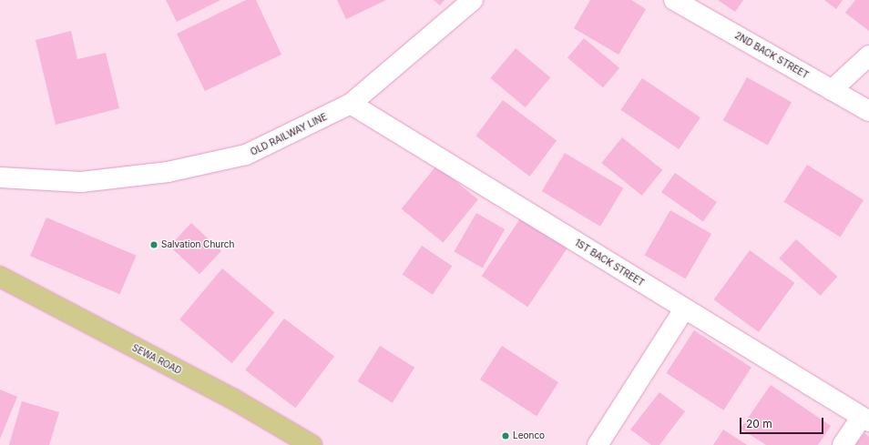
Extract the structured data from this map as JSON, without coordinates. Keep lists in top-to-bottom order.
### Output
{
  "streets": {
    "main road": ["SEWA ROAD"],
    "street": ["2ND BACK STREET", "OLD RAILWAY LINE", "1ST BACK STREET"]
  },
  "crossings": [
    ["OLD RAILWAY LINE", "1ST BACK STREET"]
  ],
  "places": ["Salvation Church", "Leonco"],
  "scale_bar": "20 m"
}
